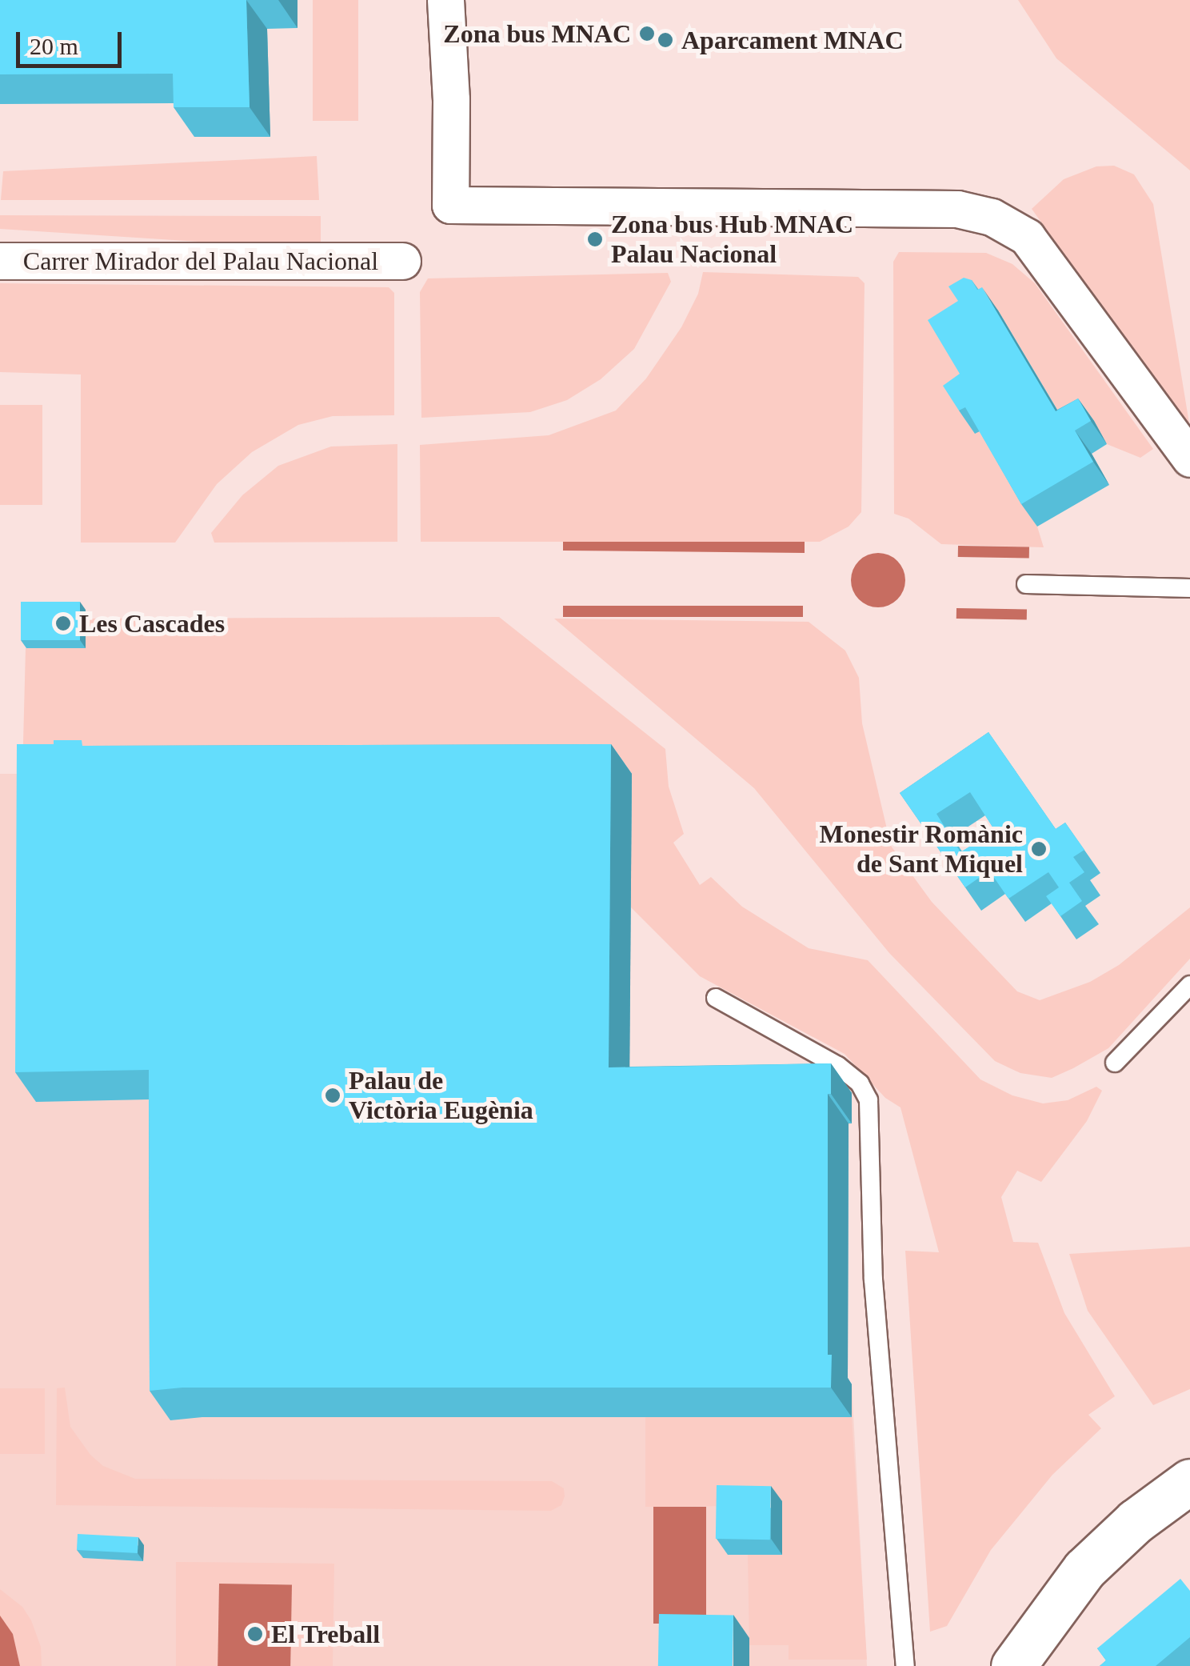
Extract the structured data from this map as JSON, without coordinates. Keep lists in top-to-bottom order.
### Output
{
  "streets": {
    "street": ["Carrer Mirador del Palau Nacional"]
  },
  "places": [
    "Zona bus MNAC",
    "Aparcament MNAC",
    "Zona bus Hub MNAC Palau Nacional",
    "Les Cascades",
    "Monestir Romànic de Sant Miquel",
    "Palau de Victòria Eugènia",
    "El Treball"
  ],
  "scale_bar": "20 m"
}
